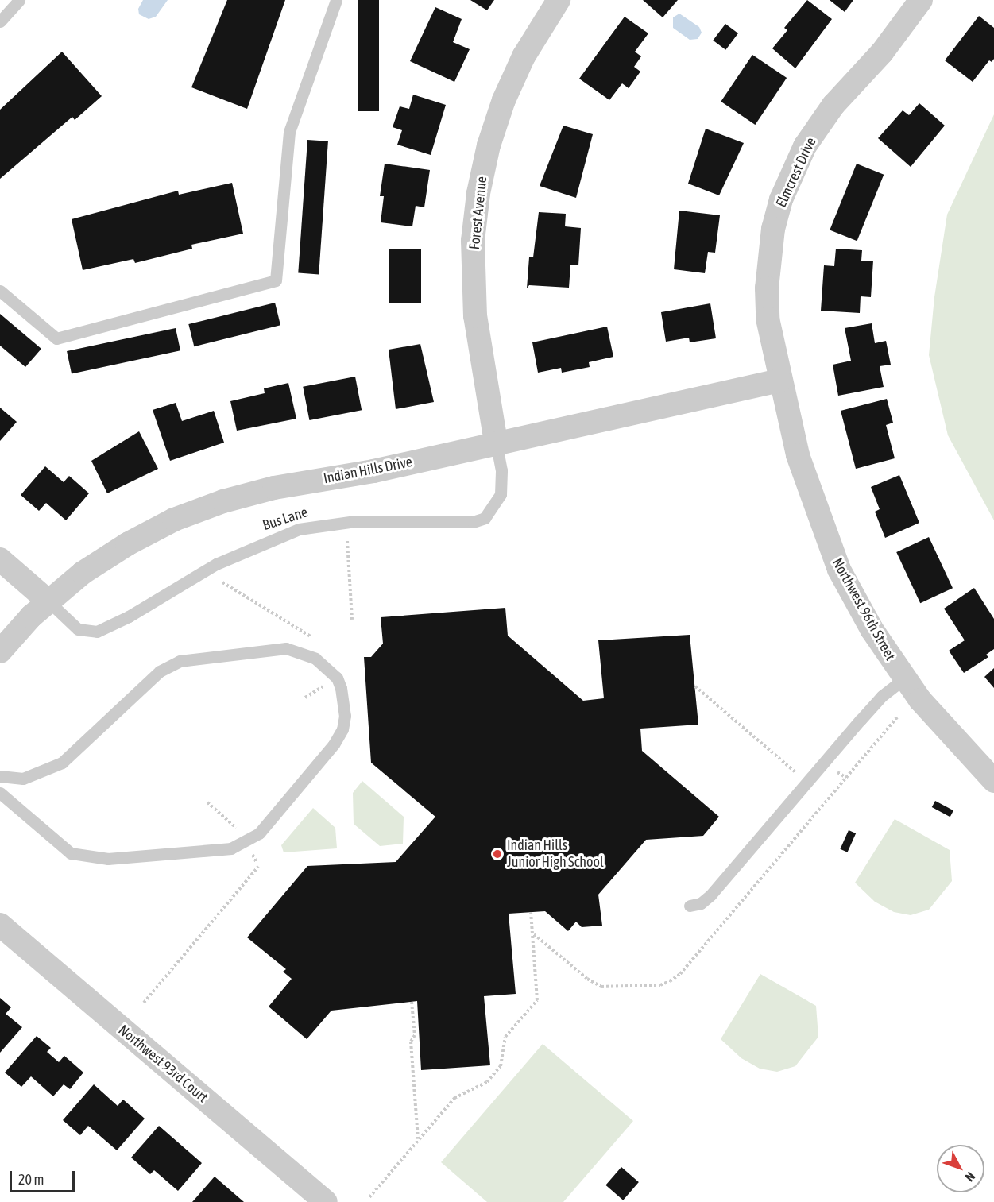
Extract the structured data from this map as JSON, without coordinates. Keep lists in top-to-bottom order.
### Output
{
  "streets": {
    "street": [
      "Elmcrest Drive",
      "Forest Avenue",
      "Indian Hills Drive",
      "Northwest 96th Street",
      "Northwest 93rd Court"
    ],
    "lane": ["Bus Lane"]
  },
  "crossings": [
    ["Elmcrest Drive", "Indian Hills Drive"],
    ["Elmcrest Drive", "Northwest 96th Street"],
    ["Forest Avenue", "Indian Hills Drive"],
    ["Forest Avenue", "Bus Lane"],
    ["Indian Hills Drive", "Bus Lane"],
    ["Indian Hills Drive", "Northwest 96th Street"]
  ],
  "places": ["Indian Hills Junior High School"],
  "scale_bar": "20 m",
  "north": "bottom right"
}
